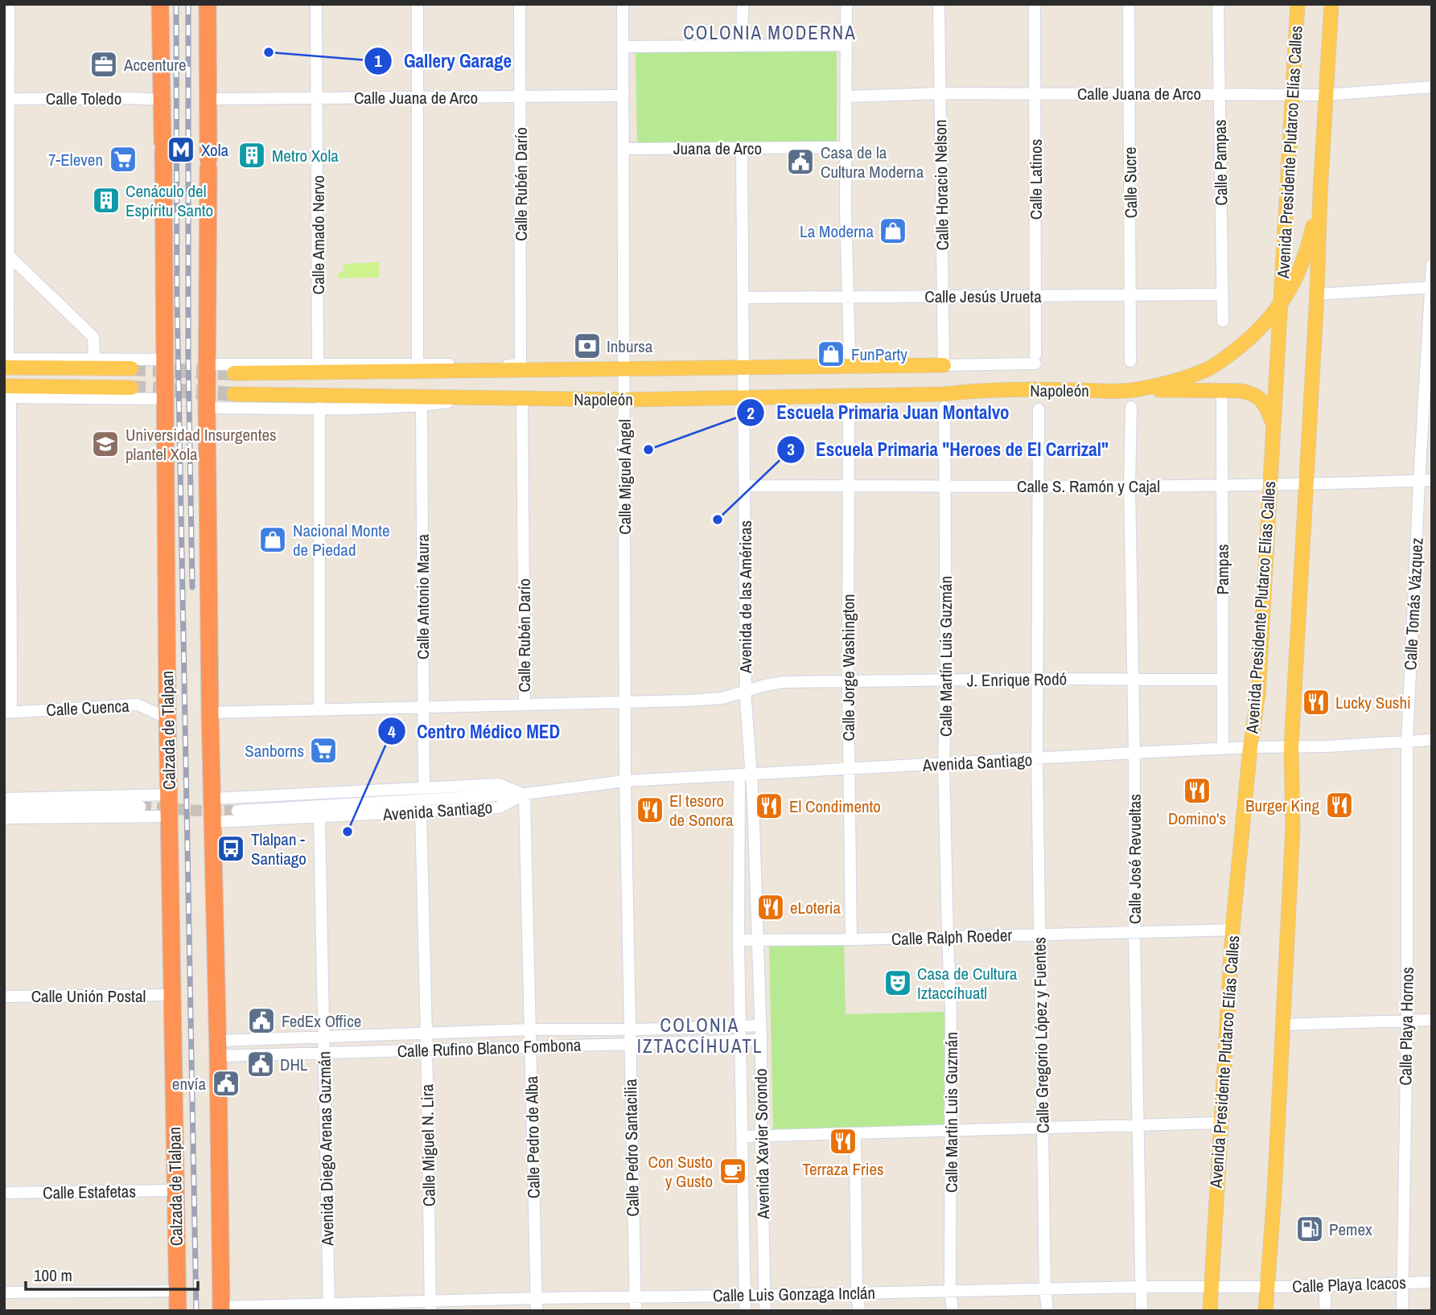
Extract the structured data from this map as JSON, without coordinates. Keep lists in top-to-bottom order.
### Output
{
  "streets": {
    "highway": ["Calzada de Tlalpan"],
    "main road": ["Avenida Presidente Plutarco Elías Calles", "Napoleón"],
    "street": [
      "Calle Juana de Arco",
      "Calle Toledo",
      "Juana de Arco",
      "Calle Pampas",
      "Calle Latinos",
      "Calle Sucre",
      "Calle Rubén Darío",
      "Calle Horacio Nelson",
      "Calle Amado Nervo",
      "Calle Jesús Urueta",
      "Calle Miguel Ángel",
      "Calle S. Ramón y Cajal",
      "Pampas",
      "Calle Antonio Maura",
      "Avenida de las Américas",
      "Calle Tomás Vázquez",
      "Calle Martín Luis Guzmán",
      "Calle Jorge Washington",
      "J. Enrique Rodó",
      "Calle Cuenca",
      "Avenida Santiago",
      "Calle José Revueltas",
      "Calle Ralph Roeder",
      "Calle Unión Postal",
      "Calle Playa Hornos",
      "Calle Gregorio López y Fuentes",
      "Calle Rufino Blanco Fombona",
      "Calle Pedro de Alba",
      "Avenida Xavier Sorondo",
      "Calle Miguel N. Lira",
      "Calle Pedro Santacilia",
      "Avenida Diego Arenas Guzmán",
      "Calle Estafetas",
      "Calle Playa Icacos",
      "Calle Luis Gonzaga Inclán"
    ]
  },
  "crossings": [
    ["Calle Juana de Arco", "Avenida Presidente Plutarco Elías Calles"],
    ["Calle Juana de Arco", "Calle Pampas"],
    ["Calle Juana de Arco", "Calle Latinos"],
    ["Calle Juana de Arco", "Calle Sucre"],
    ["Calle Juana de Arco", "Calle Rubén Darío"],
    ["Calle Juana de Arco", "Calle Horacio Nelson"],
    ["Calle Juana de Arco", "Calle Amado Nervo"],
    ["Calle Juana de Arco", "Calle Miguel Ángel"],
    ["Calle Toledo", "Calzada de Tlalpan"],
    ["Juana de Arco", "Calle Miguel Ángel"],
    ["Juana de Arco", "Avenida de las Américas"],
    ["Avenida Presidente Plutarco Elías Calles", "Napoleón"],
    ["Avenida Presidente Plutarco Elías Calles", "Calle S. Ramón y Cajal"],
    ["Avenida Presidente Plutarco Elías Calles", "Avenida Santiago"],
    ["Avenida Presidente Plutarco Elías Calles", "Calle Ralph Roeder"],
    ["Avenida Presidente Plutarco Elías Calles", "Calle Playa Icacos"],
    ["Avenida Presidente Plutarco Elías Calles", "Calle Luis Gonzaga Inclán"],
    ["Calle Pampas", "Calle Jesús Urueta"],
    ["Calle Latinos", "Calle Jesús Urueta"],
    ["Calle Latinos", "Napoleón"],
    ["Calle Sucre", "Calle Jesús Urueta"],
    ["Calle Rubén Darío", "Napoleón"],
    ["Calle Rubén Darío", "J. Enrique Rodó"],
    ["Calle Horacio Nelson", "Calle Jesús Urueta"],
    ["Calle Horacio Nelson", "Napoleón"],
    ["Calle Jesús Urueta", "Avenida de las Américas"],
    ["Napoleón", "Calle Miguel Ángel"],
    ["Napoleón", "Calle Antonio Maura"],
    ["Napoleón", "Avenida de las Américas"],
    ["Napoleón", "Calle Jorge Washington"],
    ["Calle Miguel Ángel", "J. Enrique Rodó"],
    ["Calle Miguel Ángel", "Avenida Santiago"],
    ["Calle Miguel Ángel", "Calle Pedro Santacilia"],
    ["Calle S. Ramón y Cajal", "Pampas"],
    ["Calle S. Ramón y Cajal", "Avenida de las Américas"],
    ["Calle S. Ramón y Cajal", "Calle Tomás Vázquez"],
    ["Calle S. Ramón y Cajal", "Calle Martín Luis Guzmán"],
    ["Calle S. Ramón y Cajal", "Calle Jorge Washington"],
    ["Calle S. Ramón y Cajal", "Calle José Revueltas"],
    ["Pampas", "J. Enrique Rodó"],
    ["Pampas", "Avenida Santiago"],
    ["Calle Antonio Maura", "J. Enrique Rodó"],
    ["Calle Antonio Maura", "Avenida Santiago"],
    ["Avenida de las Américas", "J. Enrique Rodó"],
    ["Avenida de las Américas", "Avenida Santiago"],
    ["Avenida de las Américas", "Avenida Xavier Sorondo"],
    ["Calle Tomás Vázquez", "Avenida Santiago"],
    ["Calle Tomás Vázquez", "Calle Playa Hornos"],
    ["Calle Martín Luis Guzmán", "J. Enrique Rodó"],
    ["Calle Martín Luis Guzmán", "Avenida Santiago"],
    ["Calle Martín Luis Guzmán", "Calle Ralph Roeder"],
    ["Calle Martín Luis Guzmán", "Calle Luis Gonzaga Inclán"],
    ["Calle Jorge Washington", "J. Enrique Rodó"],
    ["Calle Jorge Washington", "Avenida Santiago"],
    ["Calle Jorge Washington", "Calle Ralph Roeder"],
    ["J. Enrique Rodó", "Calle José Revueltas"],
    ["Calle Cuenca", "Calzada de Tlalpan"],
    ["Calzada de Tlalpan", "Calle Unión Postal"],
    ["Calzada de Tlalpan", "Calle Estafetas"],
    ["Avenida Santiago", "Calle José Revueltas"],
    ["Avenida Santiago", "Calle Playa Hornos"],
    ["Avenida Santiago", "Calle Gregorio López y Fuentes"],
    ["Avenida Santiago", "Calle Pedro de Alba"],
    ["Avenida Santiago", "Avenida Xavier Sorondo"],
    ["Avenida Santiago", "Calle Miguel N. Lira"],
    ["Avenida Santiago", "Calle Pedro Santacilia"],
    ["Avenida Santiago", "Avenida Diego Arenas Guzmán"],
    ["Calle José Revueltas", "Calle Ralph Roeder"],
    ["Calle José Revueltas", "Calle Luis Gonzaga Inclán"],
    ["Calle Ralph Roeder", "Calle Gregorio López y Fuentes"],
    ["Calle Ralph Roeder", "Avenida Xavier Sorondo"],
    ["Calle Playa Hornos", "Calle Playa Icacos"],
    ["Calle Gregorio López y Fuentes", "Calle Luis Gonzaga Inclán"],
    ["Calle Rufino Blanco Fombona", "Calle Pedro de Alba"],
    ["Calle Rufino Blanco Fombona", "Avenida Xavier Sorondo"],
    ["Calle Rufino Blanco Fombona", "Calle Miguel N. Lira"],
    ["Calle Rufino Blanco Fombona", "Calle Pedro Santacilia"],
    ["Calle Rufino Blanco Fombona", "Avenida Diego Arenas Guzmán"],
    ["Calle Pedro de Alba", "Calle Luis Gonzaga Inclán"],
    ["Avenida Xavier Sorondo", "Calle Luis Gonzaga Inclán"],
    ["Calle Miguel N. Lira", "Calle Luis Gonzaga Inclán"],
    ["Calle Pedro Santacilia", "Calle Luis Gonzaga Inclán"],
    ["Avenida Diego Arenas Guzmán", "Calle Luis Gonzaga Inclán"],
    ["Calle Playa Icacos", "Calle Luis Gonzaga Inclán"]
  ],
  "districts": ["COLONIA MODERNA", "COLONIA IZTACCÍHUATL"],
  "places": {
    "other": [
      "Gallery Garage",
      "Escuela Primaria Juan Montalvo",
      "Escuela Primaria \"Heroes de El Carrizal\"",
      "Centro Médico MED"
    ],
    "office": ["Accenture"],
    "metro station": ["Xola"],
    "building": ["Metro Xola", "Cenáculo del Espíritu Santo"],
    "supermarket": ["7-Eleven", "Sanborns"],
    "public building": [
      "Casa de la Cultura Moderna",
      "FedEx Office",
      "DHL",
      "envía"
    ],
    "shop": ["La Moderna", "FunParty", "Nacional Monte de Piedad"],
    "bank": ["Inbursa"],
    "school or university": ["Universidad Insurgentes plantel Xola"],
    "restaurant": [
      "Lucky Sushi",
      "Domino's",
      "Burger King",
      "El Condimento",
      "El tesoro de Sonora",
      "eLoteria",
      "Terraza Fries"
    ],
    "bus stop": ["Tlalpan - Santiago"],
    "theatre": ["Casa de Cultura Iztaccíhuatl"],
    "cafe": ["Con Susto y Gusto"],
    "fuel station": ["Pemex"]
  },
  "scale_bar": "100 m"
}
